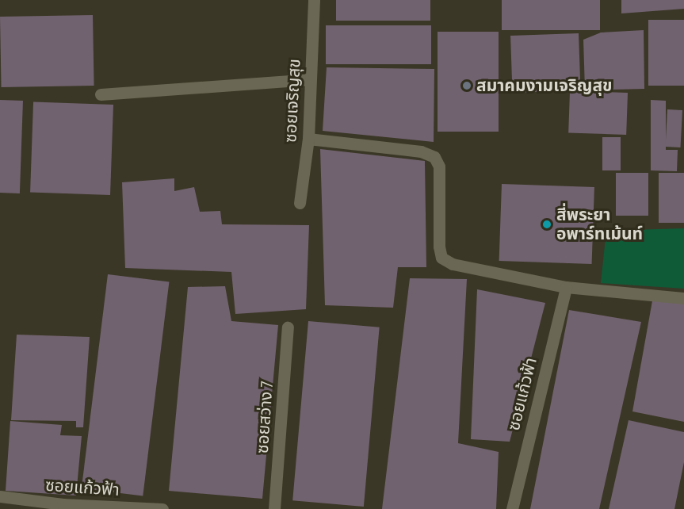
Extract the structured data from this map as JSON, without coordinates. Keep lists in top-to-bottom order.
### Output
{
  "streets": {
    "street": ["ซอยเจริญสุข", "ซอยแก้วฟ้า", "ซอยสว่าง 7"]
  },
  "places": ["สมาคมงามเจริญสุข", "สี่พระยา อพาร์ทเม้นท์"]
}
